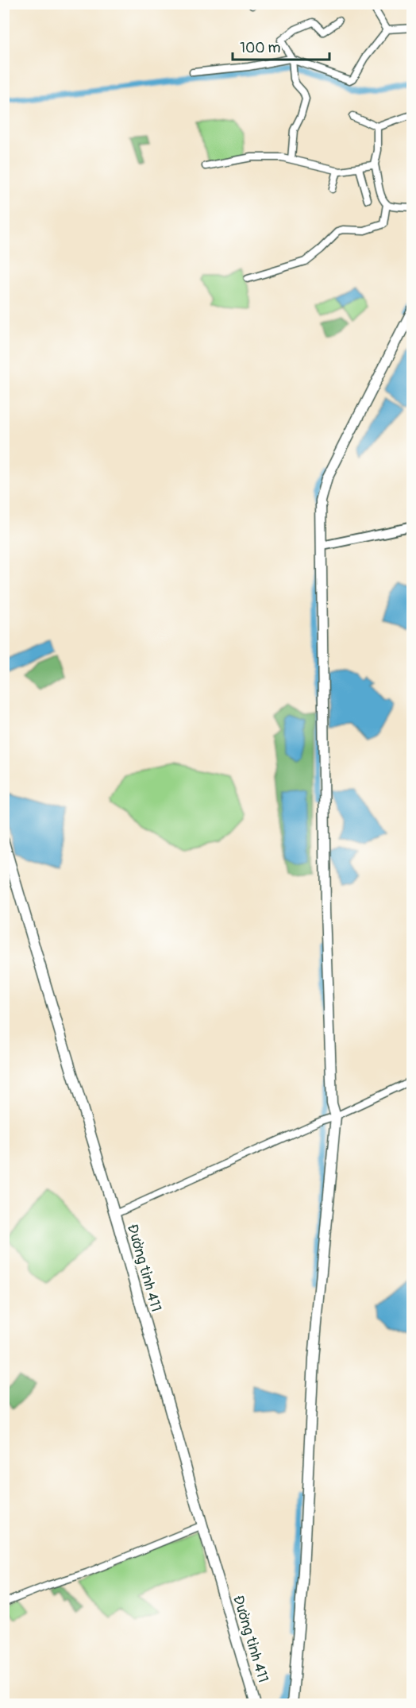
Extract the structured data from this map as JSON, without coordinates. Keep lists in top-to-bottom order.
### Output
{
  "streets": {
    "main road": ["Đường tỉnh 411"]
  },
  "scale_bar": "100 m"
}
